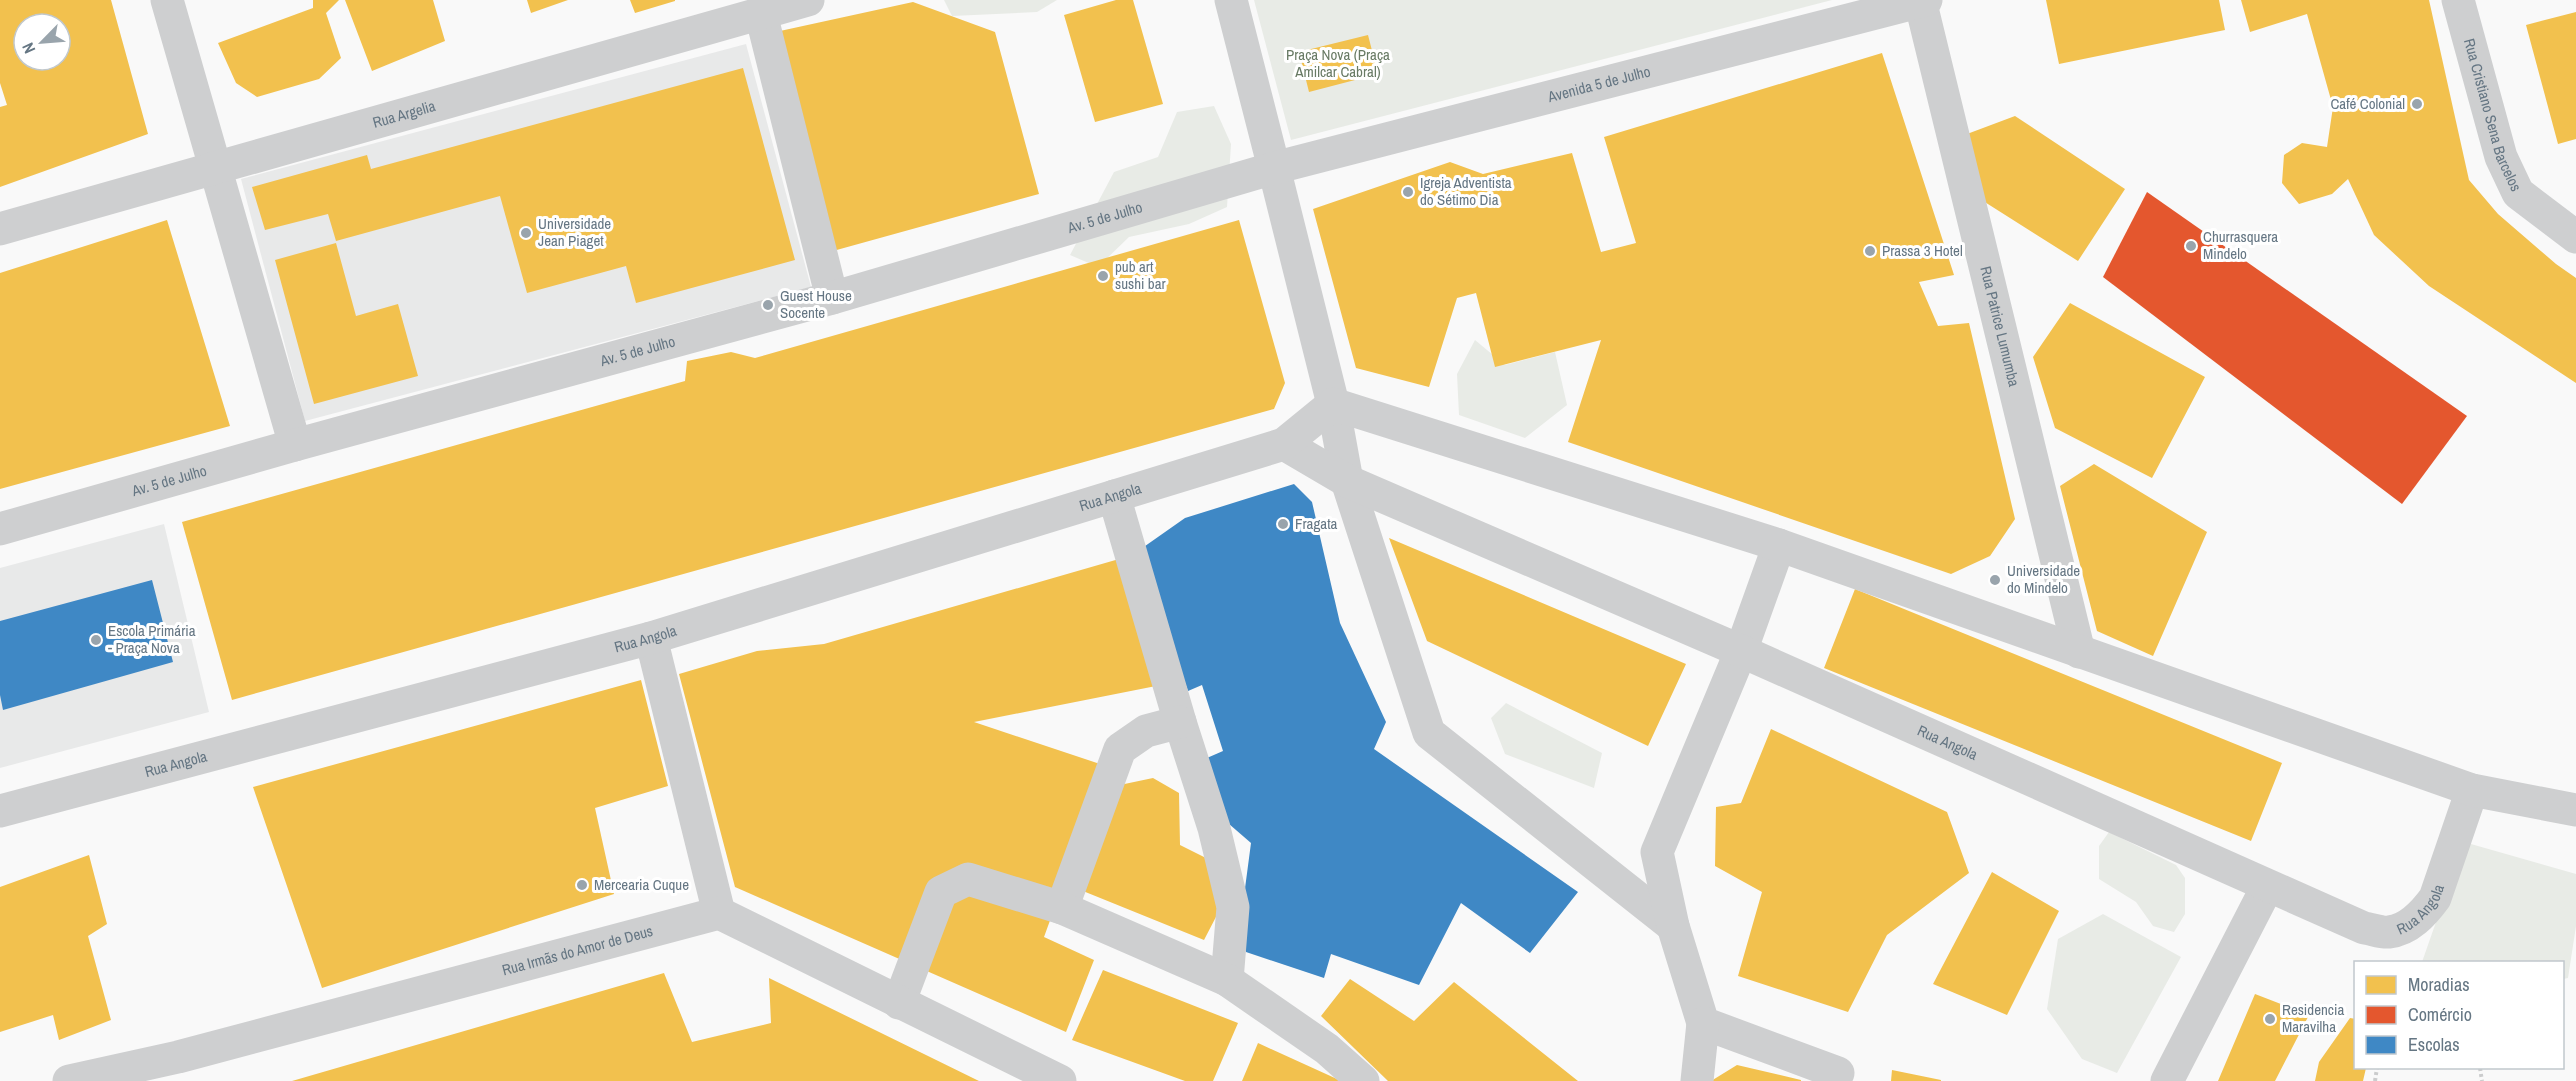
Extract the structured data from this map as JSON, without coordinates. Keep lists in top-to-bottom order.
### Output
{
  "streets": {
    "street": [
      "Avenida 5 de Julho",
      "Rua Cristiano Sena Barcelos",
      "Rua Argelia",
      "Av. 5 de Julho",
      "Rua Patrice Lumumba",
      "Rua Angola",
      "Rua Irmãs do Amor de Deus"
    ]
  },
  "crossings": [
    ["Avenida 5 de Julho", "Av. 5 de Julho"],
    ["Avenida 5 de Julho", "Rua Patrice Lumumba"]
  ],
  "parks": ["Praça Nova (Praça Amilcar Cabral)"],
  "places": [
    "Café Colonial",
    "Igreja Adventista do Sétimo Dia",
    "Universidade Jean Piaget",
    "Churrasquera Mindelo",
    "Prassa 3 Hotel",
    "pub art sushi bar",
    "Guest House Socente",
    "Fragata",
    "Universidade do Mindelo",
    "Escola Primária - Praça Nova",
    "Mercearia Cuque",
    "Residencia Maravilha"
  ],
  "legend": ["Moradias", "Comércio", "Escolas"],
  "north": "bottom left"
}
